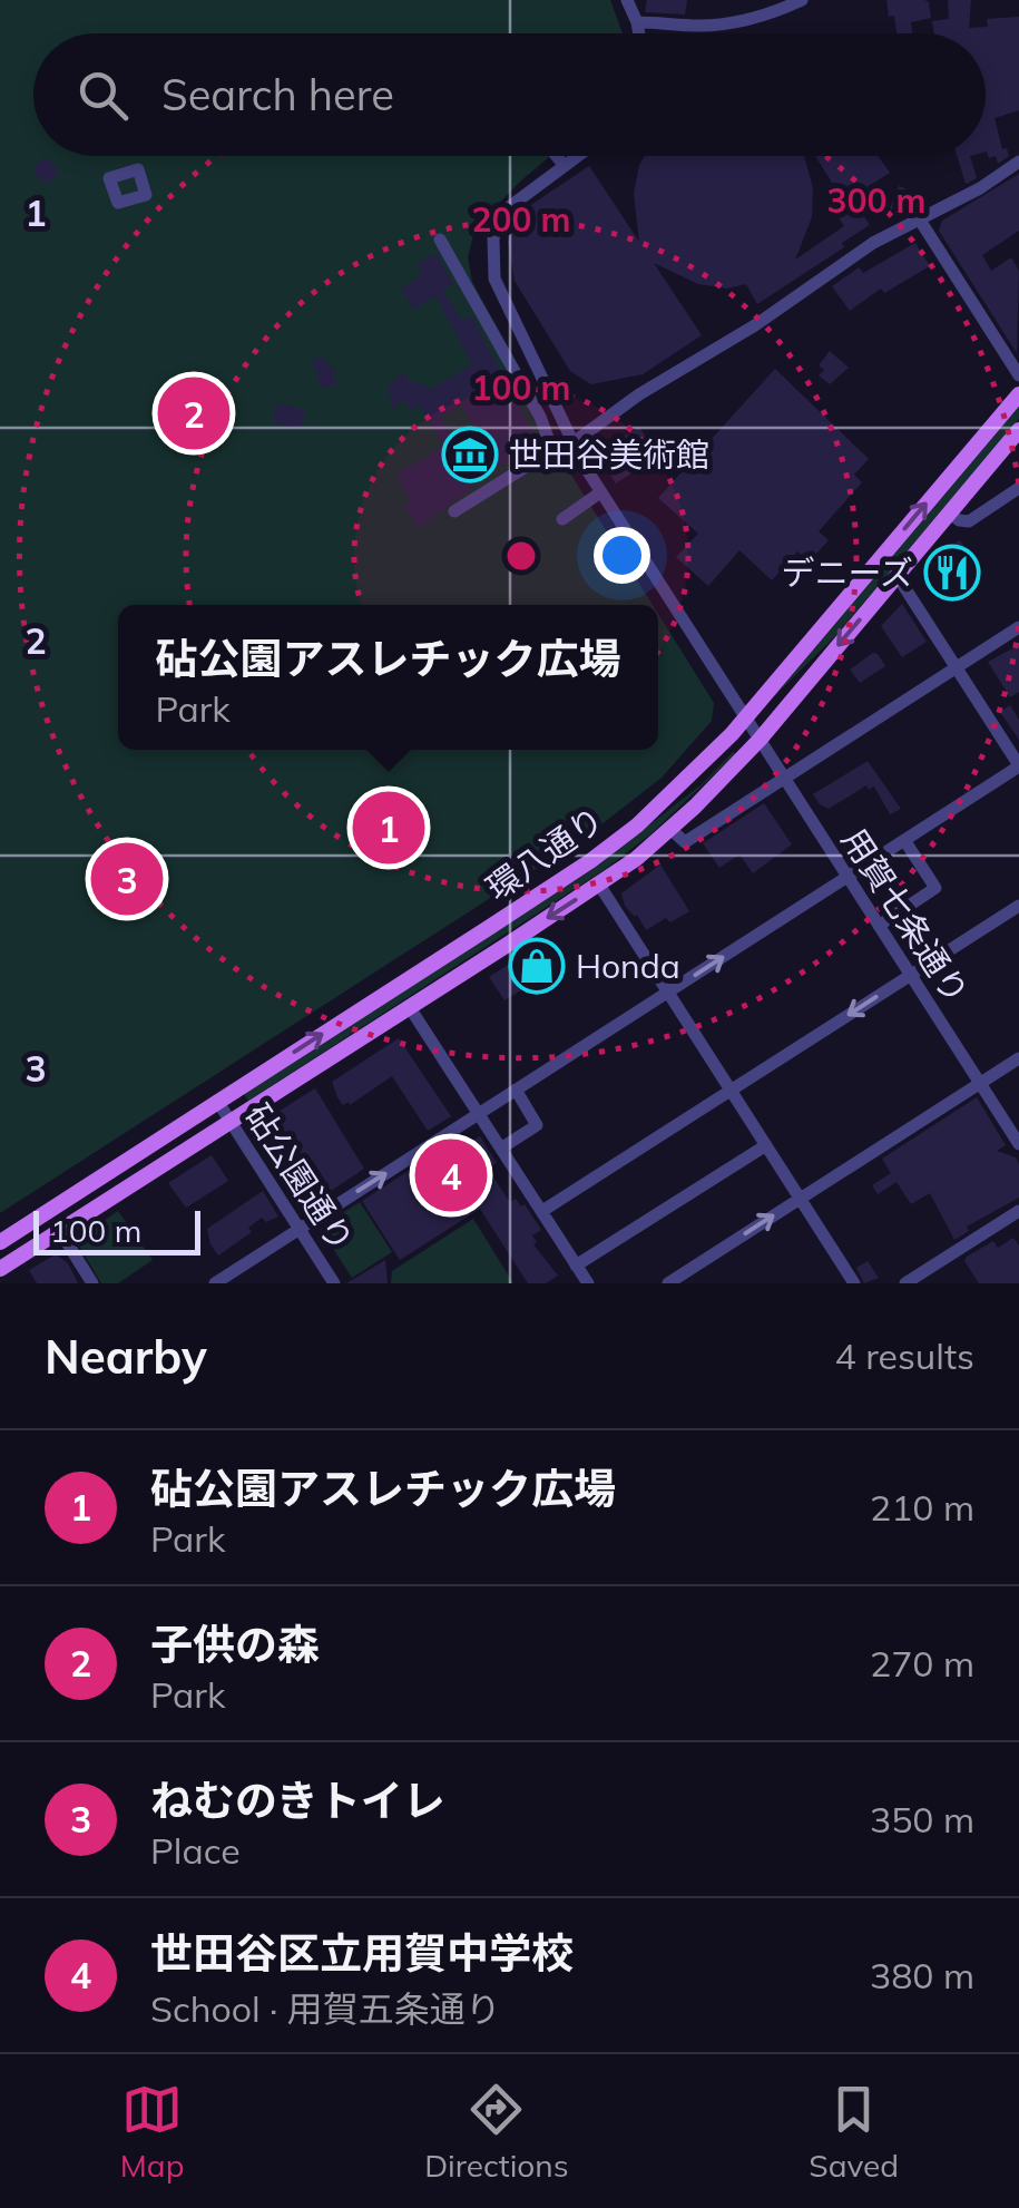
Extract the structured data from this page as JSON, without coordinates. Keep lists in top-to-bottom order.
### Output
{
  "streets": {
    "main road": ["環八通り"],
    "street": ["用賀七条通り", "砧公園通り"]
  },
  "crossings": [
    ["環八通り", "用賀七条通り"],
    ["環八通り", "砧公園通り"]
  ],
  "places": {
    "museum": ["世田谷美術館"],
    "restaurant": ["デニーズ"],
    "shop": ["Honda"]
  },
  "scale_bar": "100 m",
  "page": {
    "search": "Search here",
    "pins": [
      "2",
      "1",
      "3",
      "4"
    ],
    "popup": ["砧公園アスレチック広場", "Park"],
    "scale": "100 m",
    "heading": ["Nearby", "4 results"],
    "list": [
      {
        "mark": "1",
        "name": "砧公園アスレチック広場",
        "note": "Park",
        "value": "210 m"
      },
      {
        "mark": "2",
        "name": "子供の森",
        "note": "Park",
        "value": "270 m"
      },
      {
        "mark": "3",
        "name": "ねむのきトイレ",
        "note": "Place",
        "value": "350 m"
      },
      {
        "mark": "4",
        "name": "世田谷区立用賀中学校",
        "note": "School · 用賀五条通り",
        "value": "380 m"
      }
    ],
    "nav": ["Map", "Directions", "Saved"]
  },
  "grid": {
    "rows": ["1", "2", "3"]
  },
  "rings": ["300 m", "200 m", "100 m"]
}
